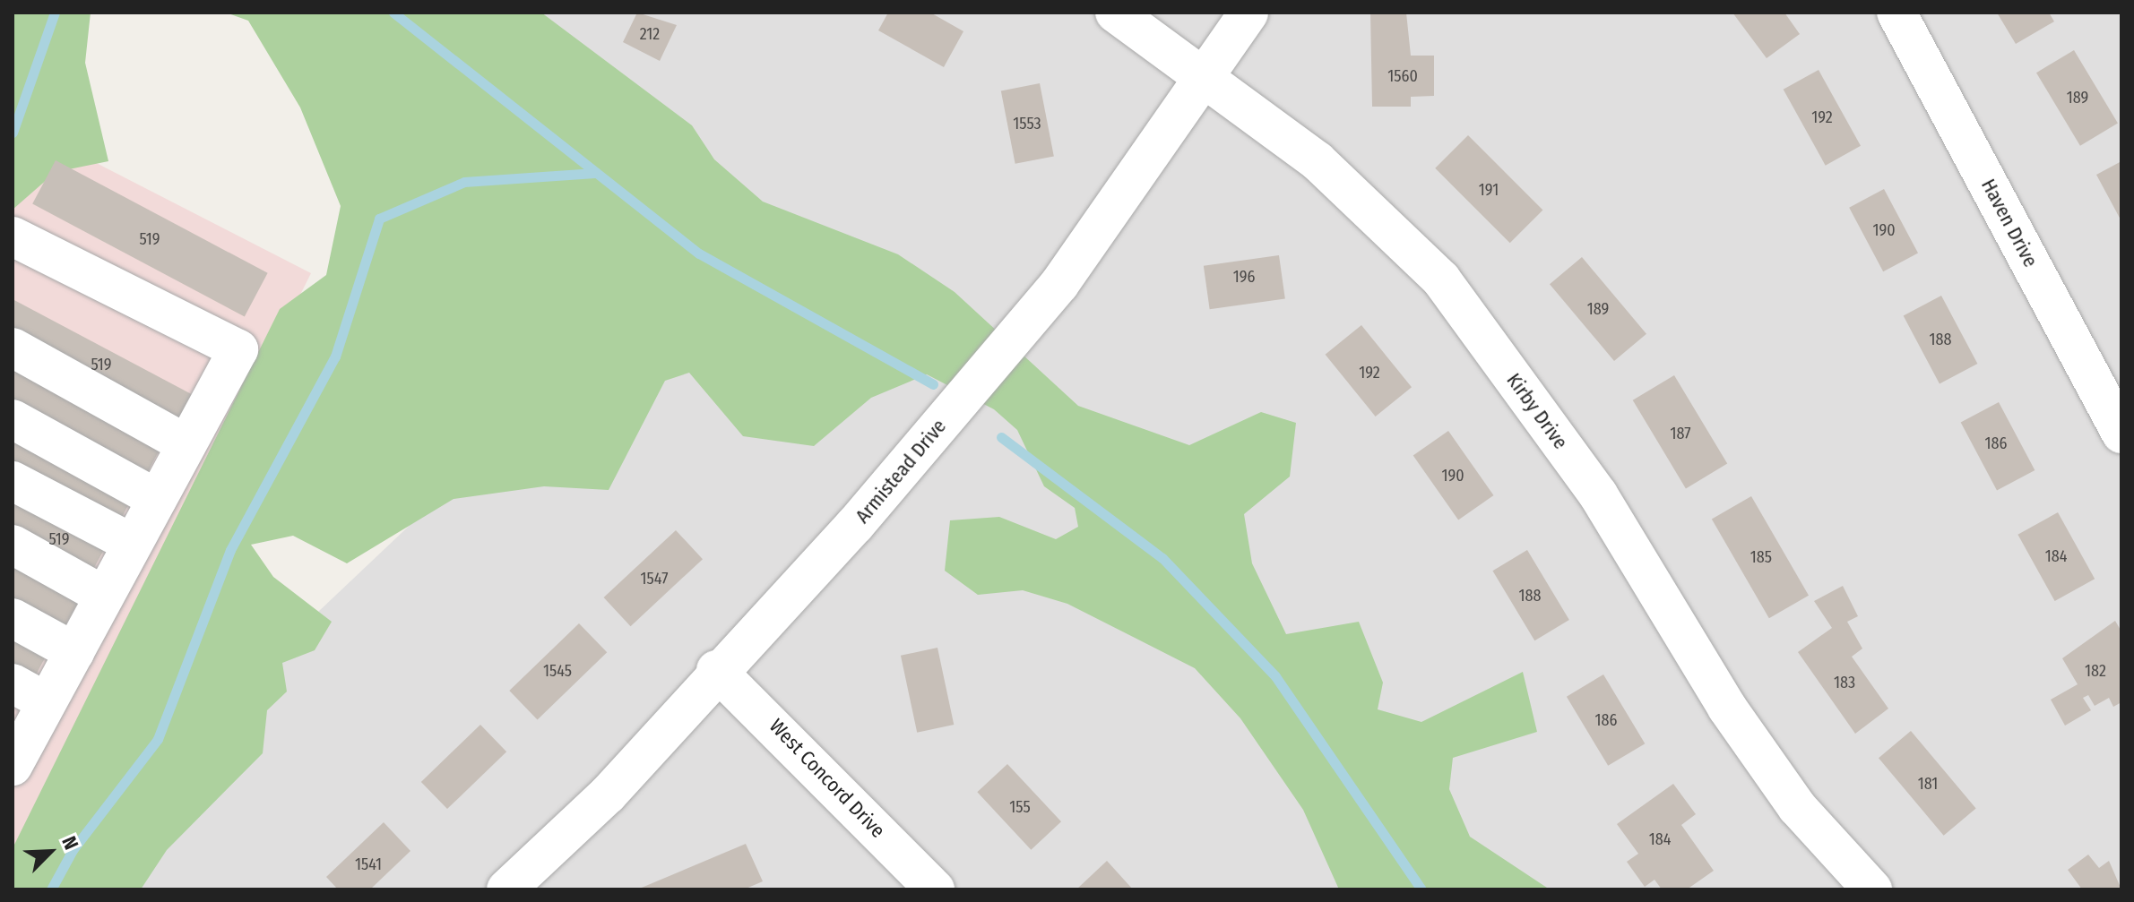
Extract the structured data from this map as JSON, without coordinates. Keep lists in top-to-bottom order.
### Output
{
  "streets": {
    "street": [
      "Haven Drive",
      "Kirby Drive",
      "Armistead Drive",
      "West Concord Drive"
    ]
  },
  "crossings": [
    ["Kirby Drive", "Armistead Drive"],
    ["Armistead Drive", "West Concord Drive"]
  ],
  "house_numbers": [
    "212",
    "1560",
    "189",
    "192",
    "1553",
    "191",
    "190",
    "519",
    "196",
    "189",
    "188",
    "519",
    "192",
    "187",
    "186",
    "190",
    "519",
    "184",
    "185",
    "1547",
    "188",
    "1545",
    "182",
    "183",
    "186",
    "181",
    "155",
    "184",
    "1541"
  ],
  "north": "top right"
}
